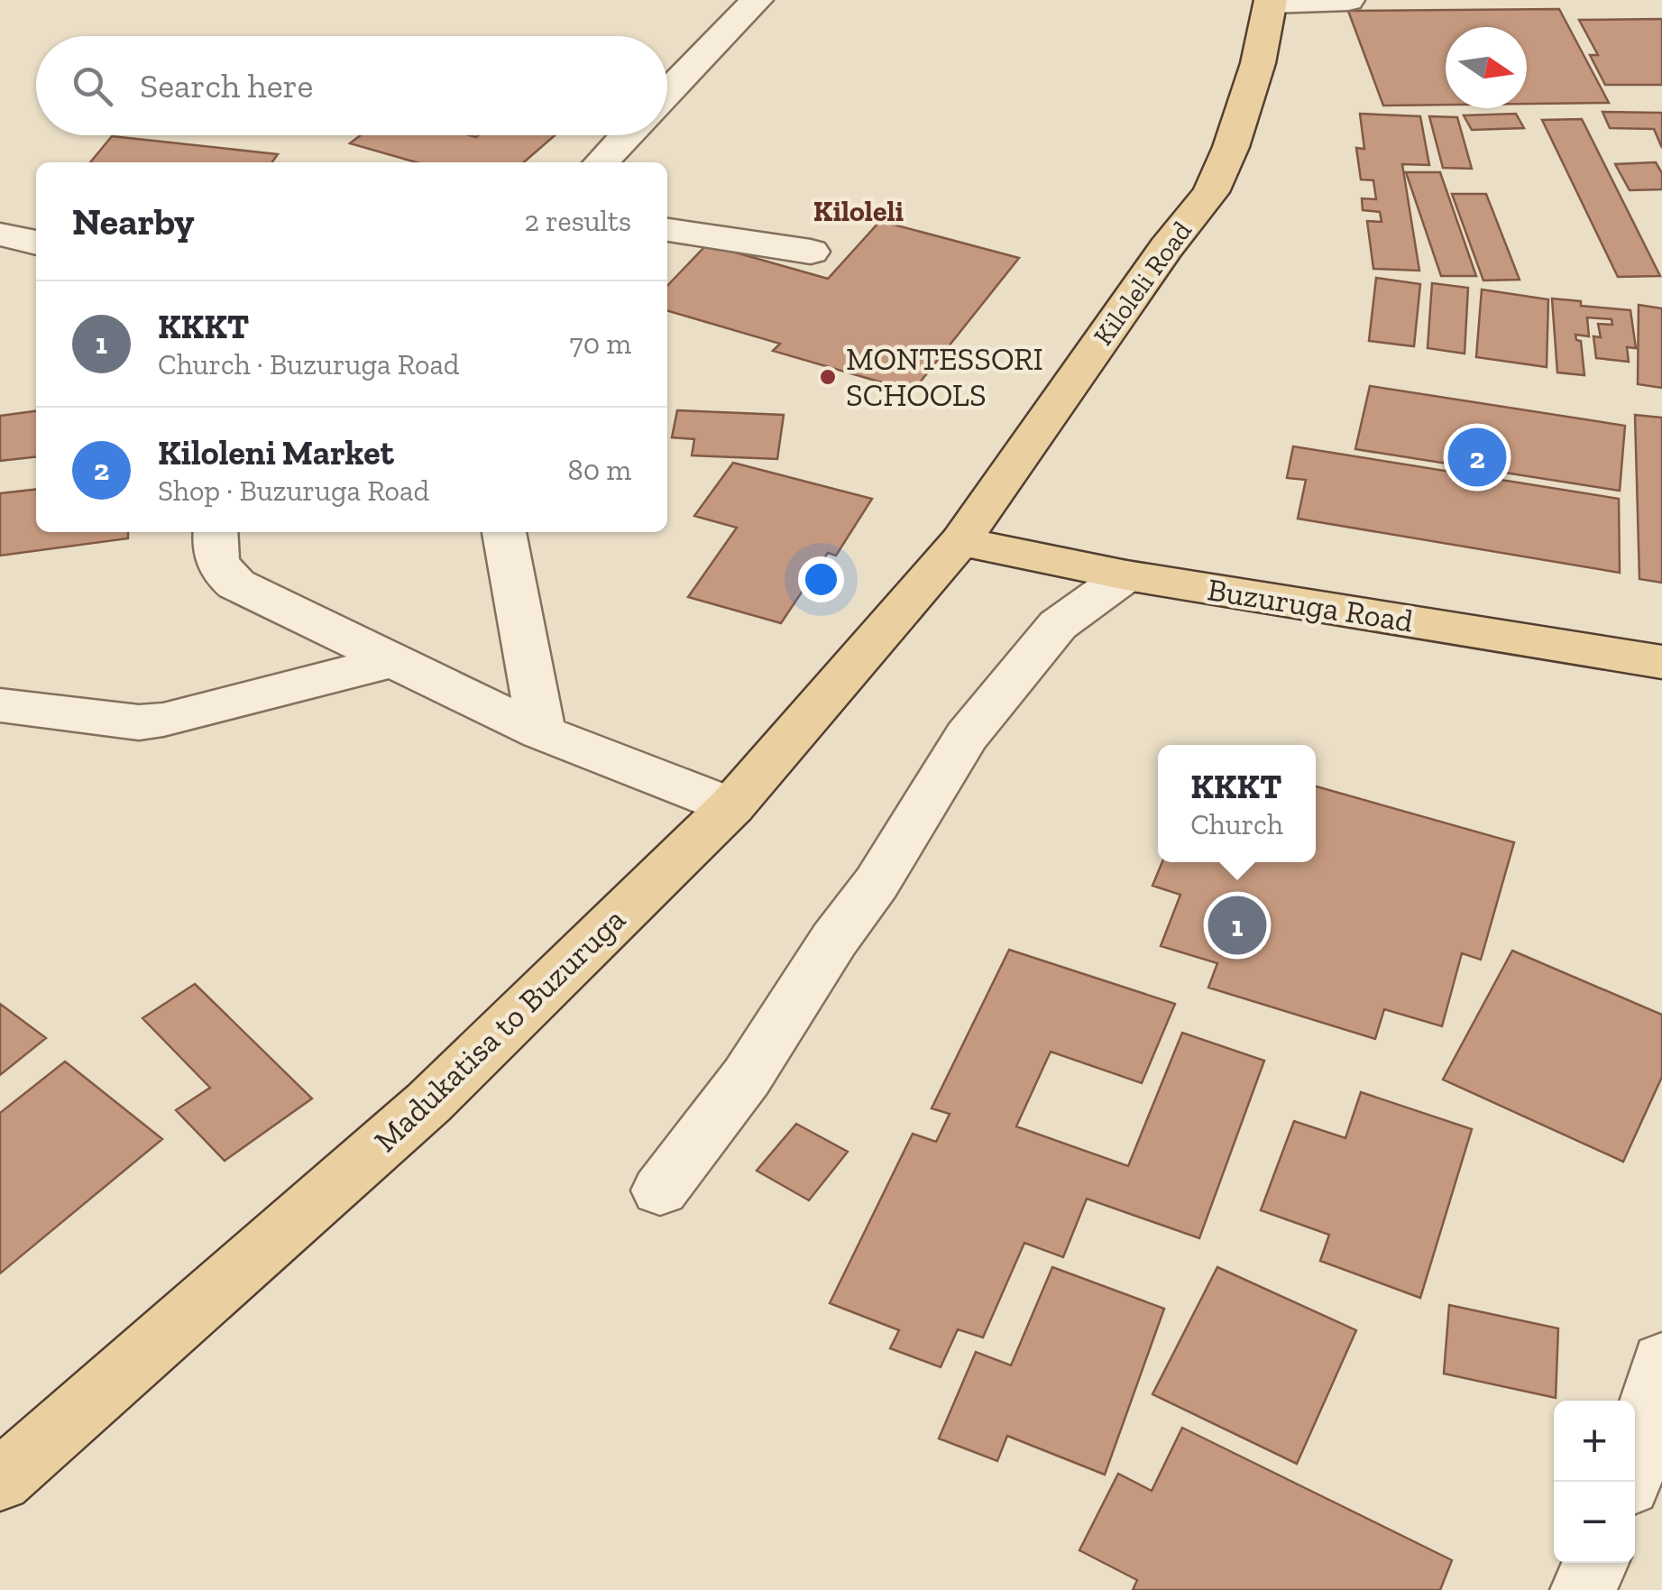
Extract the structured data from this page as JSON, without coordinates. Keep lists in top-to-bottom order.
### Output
{
  "streets": {
    "main road": ["Kiloleli Road", "Buzuruga Road", "Madukatisa to Buzuruga"]
  },
  "crossings": [
    ["Kiloleli Road", "Buzuruga Road"],
    ["Kiloleli Road", "Madukatisa to Buzuruga"],
    ["Buzuruga Road", "Madukatisa to Buzuruga"]
  ],
  "districts": ["Kiloleli"],
  "places": ["MONTESSORI SCHOOLS"],
  "north": "right",
  "page": {
    "search": "Search here",
    "heading": ["Nearby", "2 results"],
    "list": [
      {
        "mark": "1",
        "name": "KKKT",
        "note": "Church · Buzuruga Road",
        "value": "70 m"
      },
      {
        "mark": "2",
        "name": "Kiloleni Market",
        "note": "Shop · Buzuruga Road",
        "value": "80 m"
      }
    ],
    "pins": ["2", "1"],
    "popup": ["KKKT", "Church"],
    "map_buttons": ["+", "−"]
  }
}
